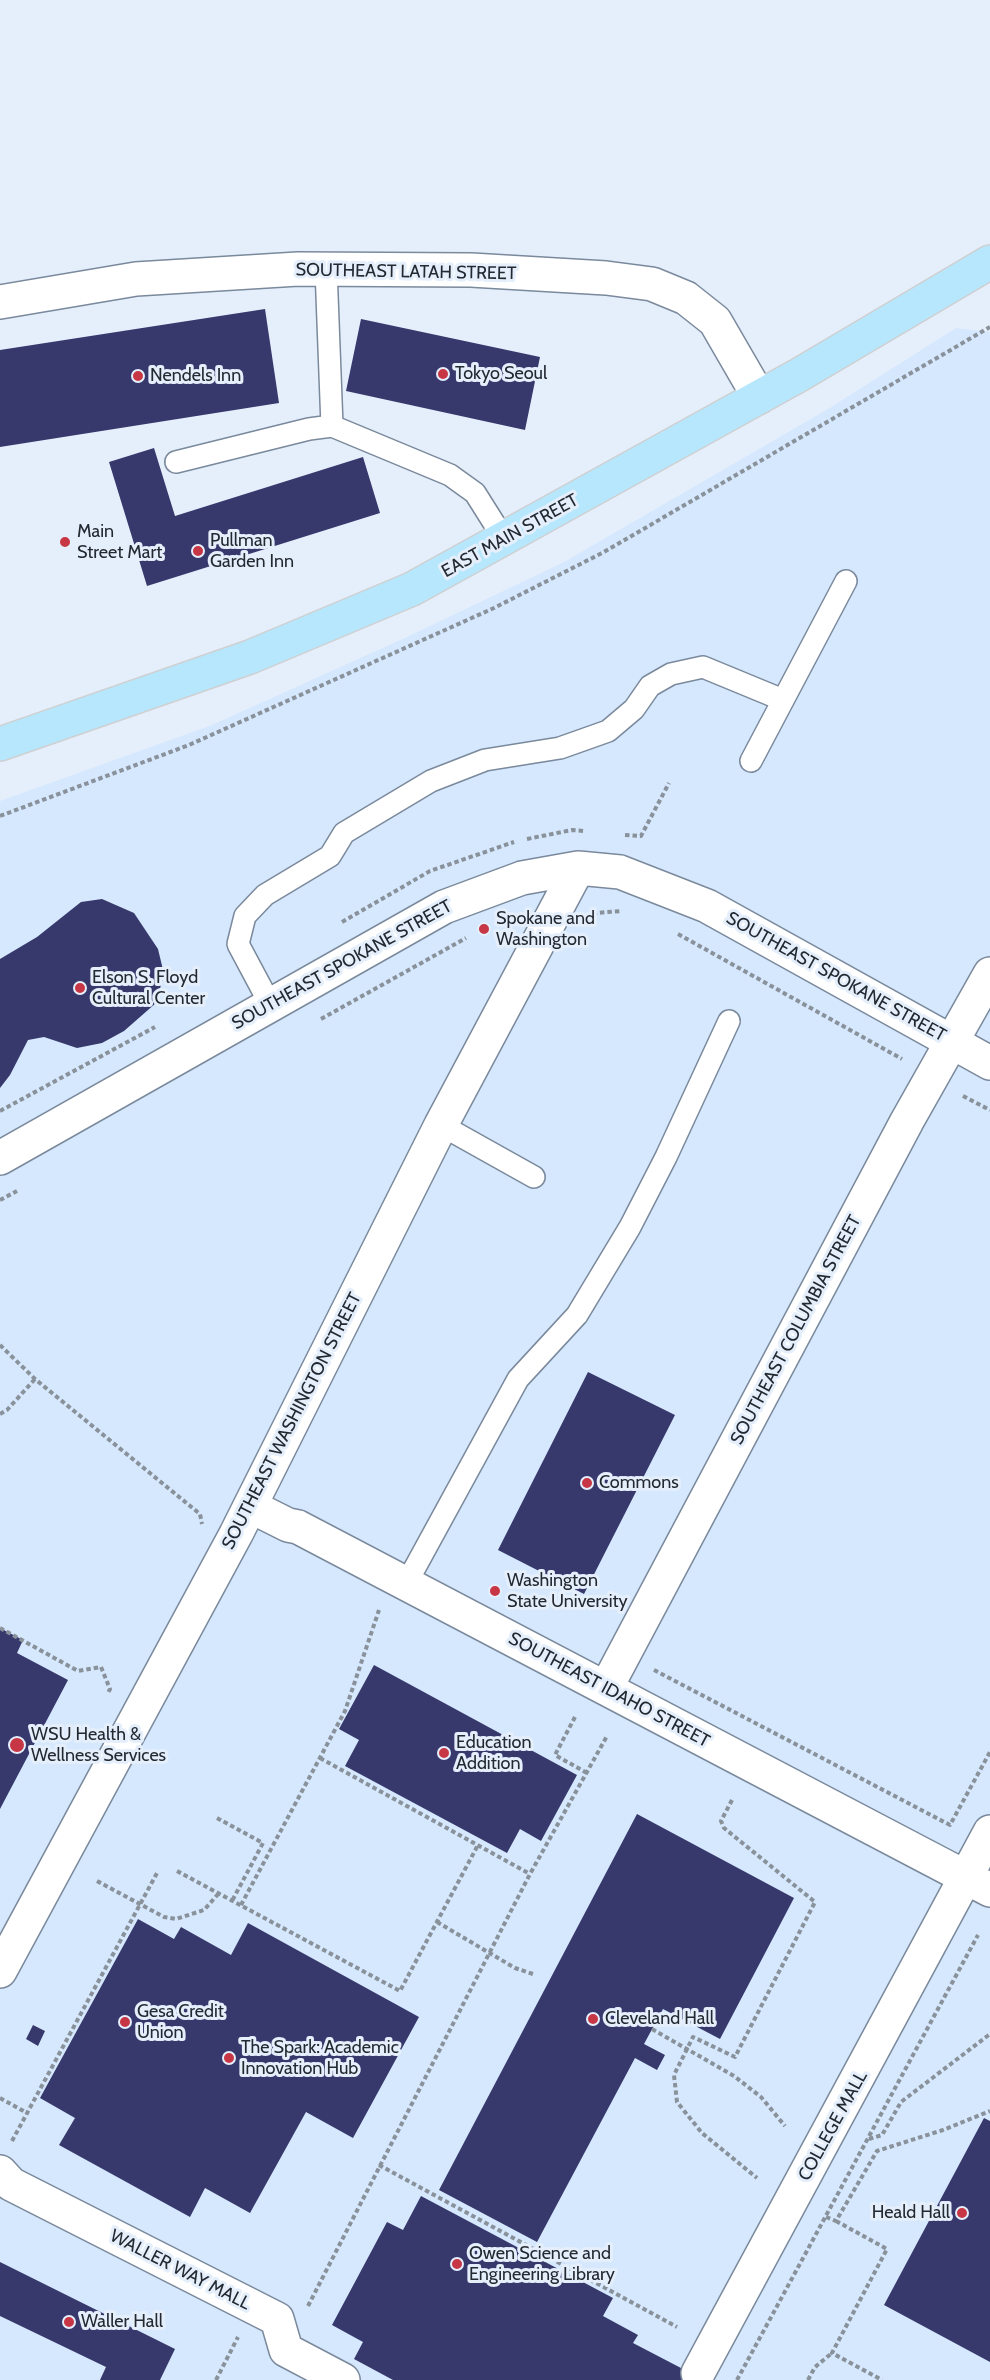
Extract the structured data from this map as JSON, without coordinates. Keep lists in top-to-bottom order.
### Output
{
  "streets": {
    "main road": ["EAST MAIN STREET"],
    "street": [
      "SOUTHEAST LATAH STREET",
      "SOUTHEAST SPOKANE STREET",
      "SOUTHEAST COLUMBIA STREET",
      "SOUTHEAST WASHINGTON STREET",
      "SOUTHEAST IDAHO STREET",
      "COLLEGE MALL",
      "WALLER WAY MALL"
    ]
  },
  "crossings": [
    ["SOUTHEAST LATAH STREET", "EAST MAIN STREET"],
    ["SOUTHEAST SPOKANE STREET", "SOUTHEAST COLUMBIA STREET"],
    ["SOUTHEAST SPOKANE STREET", "SOUTHEAST WASHINGTON STREET"],
    ["SOUTHEAST COLUMBIA STREET", "SOUTHEAST IDAHO STREET"],
    ["SOUTHEAST WASHINGTON STREET", "SOUTHEAST IDAHO STREET"],
    ["SOUTHEAST IDAHO STREET", "COLLEGE MALL"]
  ],
  "places": [
    "Tokyo Seoul",
    "Nendels Inn",
    "Main Street Mart",
    "Pullman Garden Inn",
    "Spokane and Washington",
    "Elson S. Floyd Cultural Center",
    "Commons",
    "Washington State University",
    "WSU Health & Wellness Services",
    "Education Addition",
    "Cleveland Hall",
    "Gesa Credit Union",
    "The Spark: Academic Innovation Hub",
    "Heald Hall",
    "Owen Science and Engineering Library",
    "Waller Hall"
  ]
}
